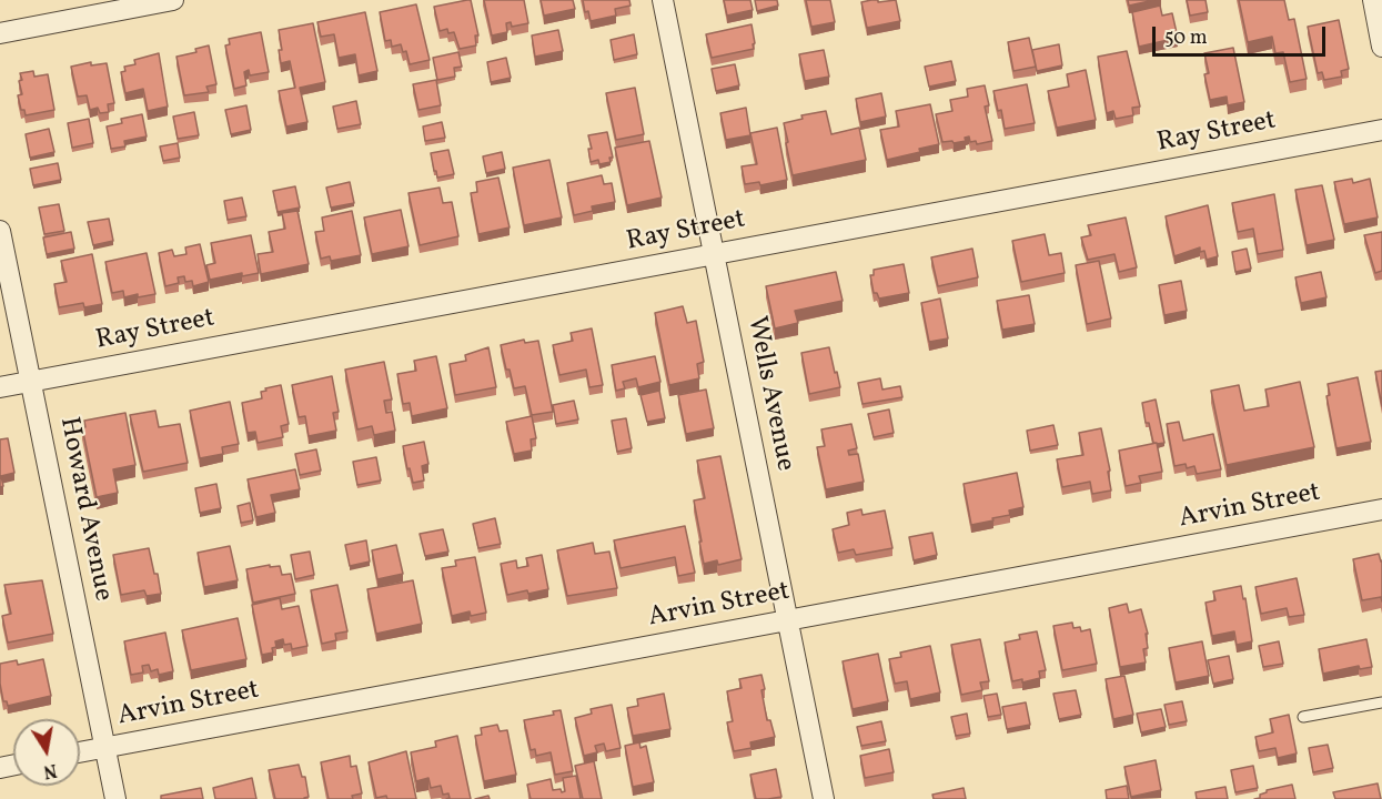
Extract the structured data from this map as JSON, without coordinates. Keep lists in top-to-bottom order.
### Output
{
  "streets": {
    "street": [
      "Ray Street",
      "Wells Avenue",
      "Arvin Street",
      "Howard Avenue"
    ]
  },
  "crossings": [
    ["Ray Street", "Wells Avenue"],
    ["Ray Street", "Howard Avenue"],
    ["Wells Avenue", "Arvin Street"],
    ["Arvin Street", "Howard Avenue"]
  ],
  "scale_bar": "50 m",
  "north": "bottom"
}
